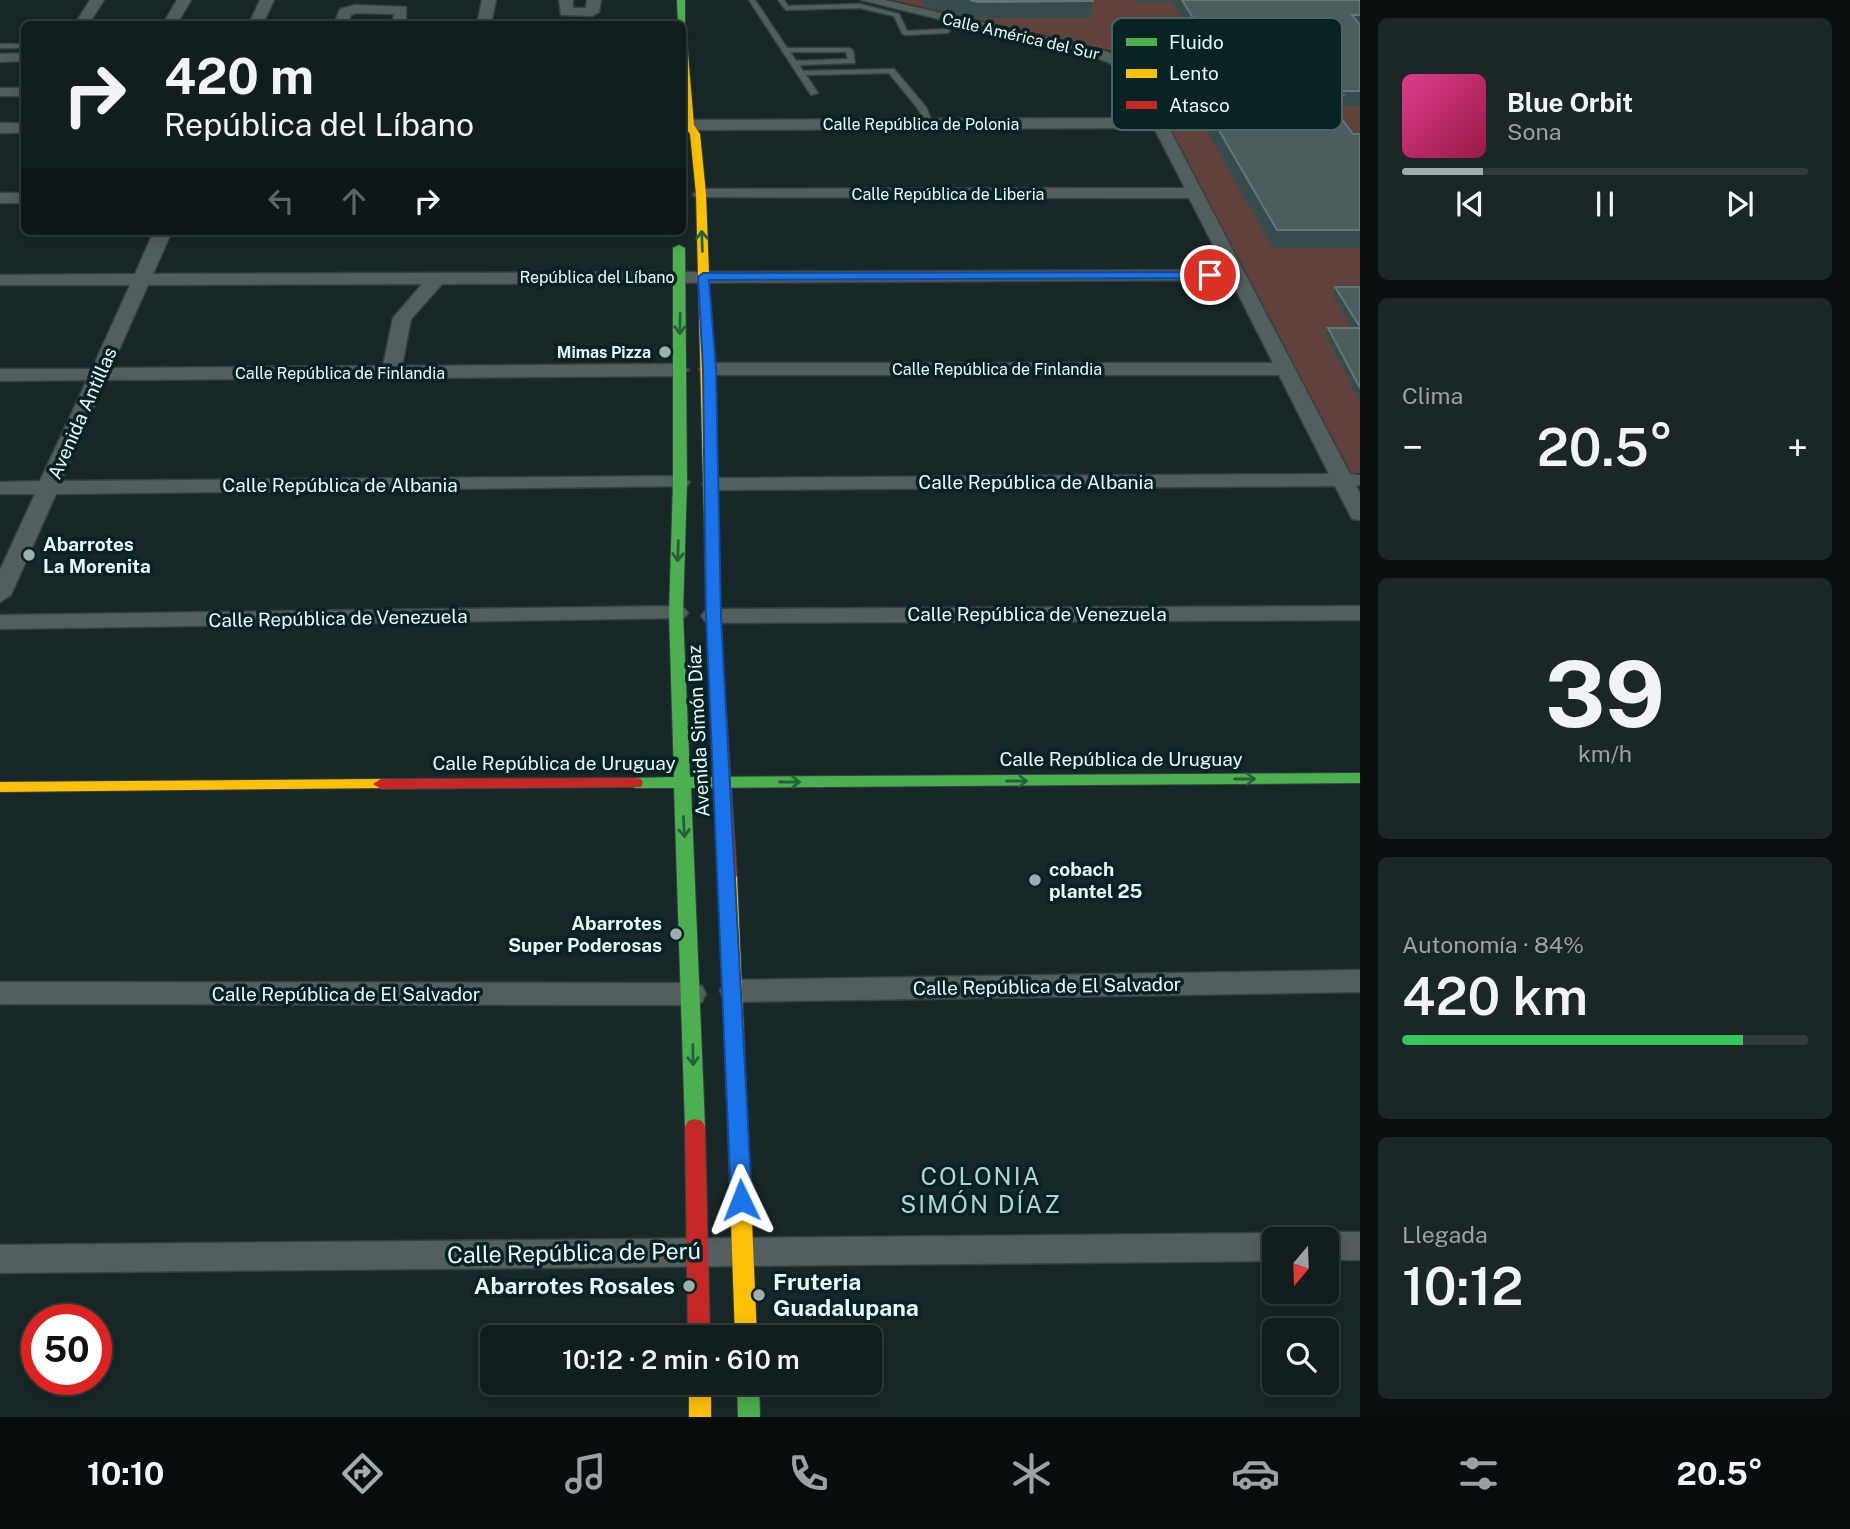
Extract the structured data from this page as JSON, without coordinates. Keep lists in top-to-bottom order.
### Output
{
  "streets": {
    "main road": ["Avenida Simón Díaz", "Calle República de Uruguay"],
    "street": [
      "Calle América del Sur",
      "Calle República de Polonia",
      "Calle República de Liberia",
      "República del Líbano",
      "Calle República de Finlandia",
      "Avenida Antillas",
      "Calle República de Albania",
      "Calle República de Venezuela",
      "Calle República de El Salvador",
      "Calle República de Perú"
    ]
  },
  "crossings": [
    ["Calle América del Sur", "Calle República de Liberia"],
    ["Calle América del Sur", "República del Líbano"],
    ["Calle América del Sur", "Calle República de Finlandia"],
    ["Calle América del Sur", "Calle República de Albania"],
    ["Calle República de Liberia", "Avenida Simón Díaz"],
    ["República del Líbano", "Avenida Antillas"],
    ["República del Líbano", "Avenida Simón Díaz"],
    ["Calle República de Finlandia", "Avenida Antillas"],
    ["Calle República de Finlandia", "Avenida Simón Díaz"],
    ["Avenida Antillas", "Calle República de Albania"],
    ["Calle República de Albania", "Avenida Simón Díaz"],
    ["Calle República de Venezuela", "Avenida Simón Díaz"],
    ["Avenida Simón Díaz", "Calle República de Uruguay"],
    ["Avenida Simón Díaz", "Calle República de El Salvador"],
    ["Avenida Simón Díaz", "Calle República de Perú"]
  ],
  "one_way": ["Calle República de Uruguay"],
  "districts": ["COLONIA SIMÓN DÍAZ"],
  "places": [
    "Mimas Pizza",
    "Abarrotes La Morenita",
    "cobach plantel 25",
    "Abarrotes Super Poderosas",
    "Abarrotes Rosales",
    "Fruteria Guadalupana"
  ],
  "legend": ["Fluido", "Lento", "Atasco"],
  "north": "bottom",
  "page": {
    "turn": ["420 m", "República del Líbano"],
    "song": ["Blue Orbit", "Sona"],
    "tile": [
      "Clima",
      ["39", "km/h"],
      ["Autonomía · 84%", "420 km"],
      ["Llegada", "10:12"]
    ],
    "heat": ["−", "20.5°", "+"],
    "limit": "50",
    "trip": "10:12 · 2 min · 610 m",
    "tabs": ["10:10", "20.5°"]
  }
}
